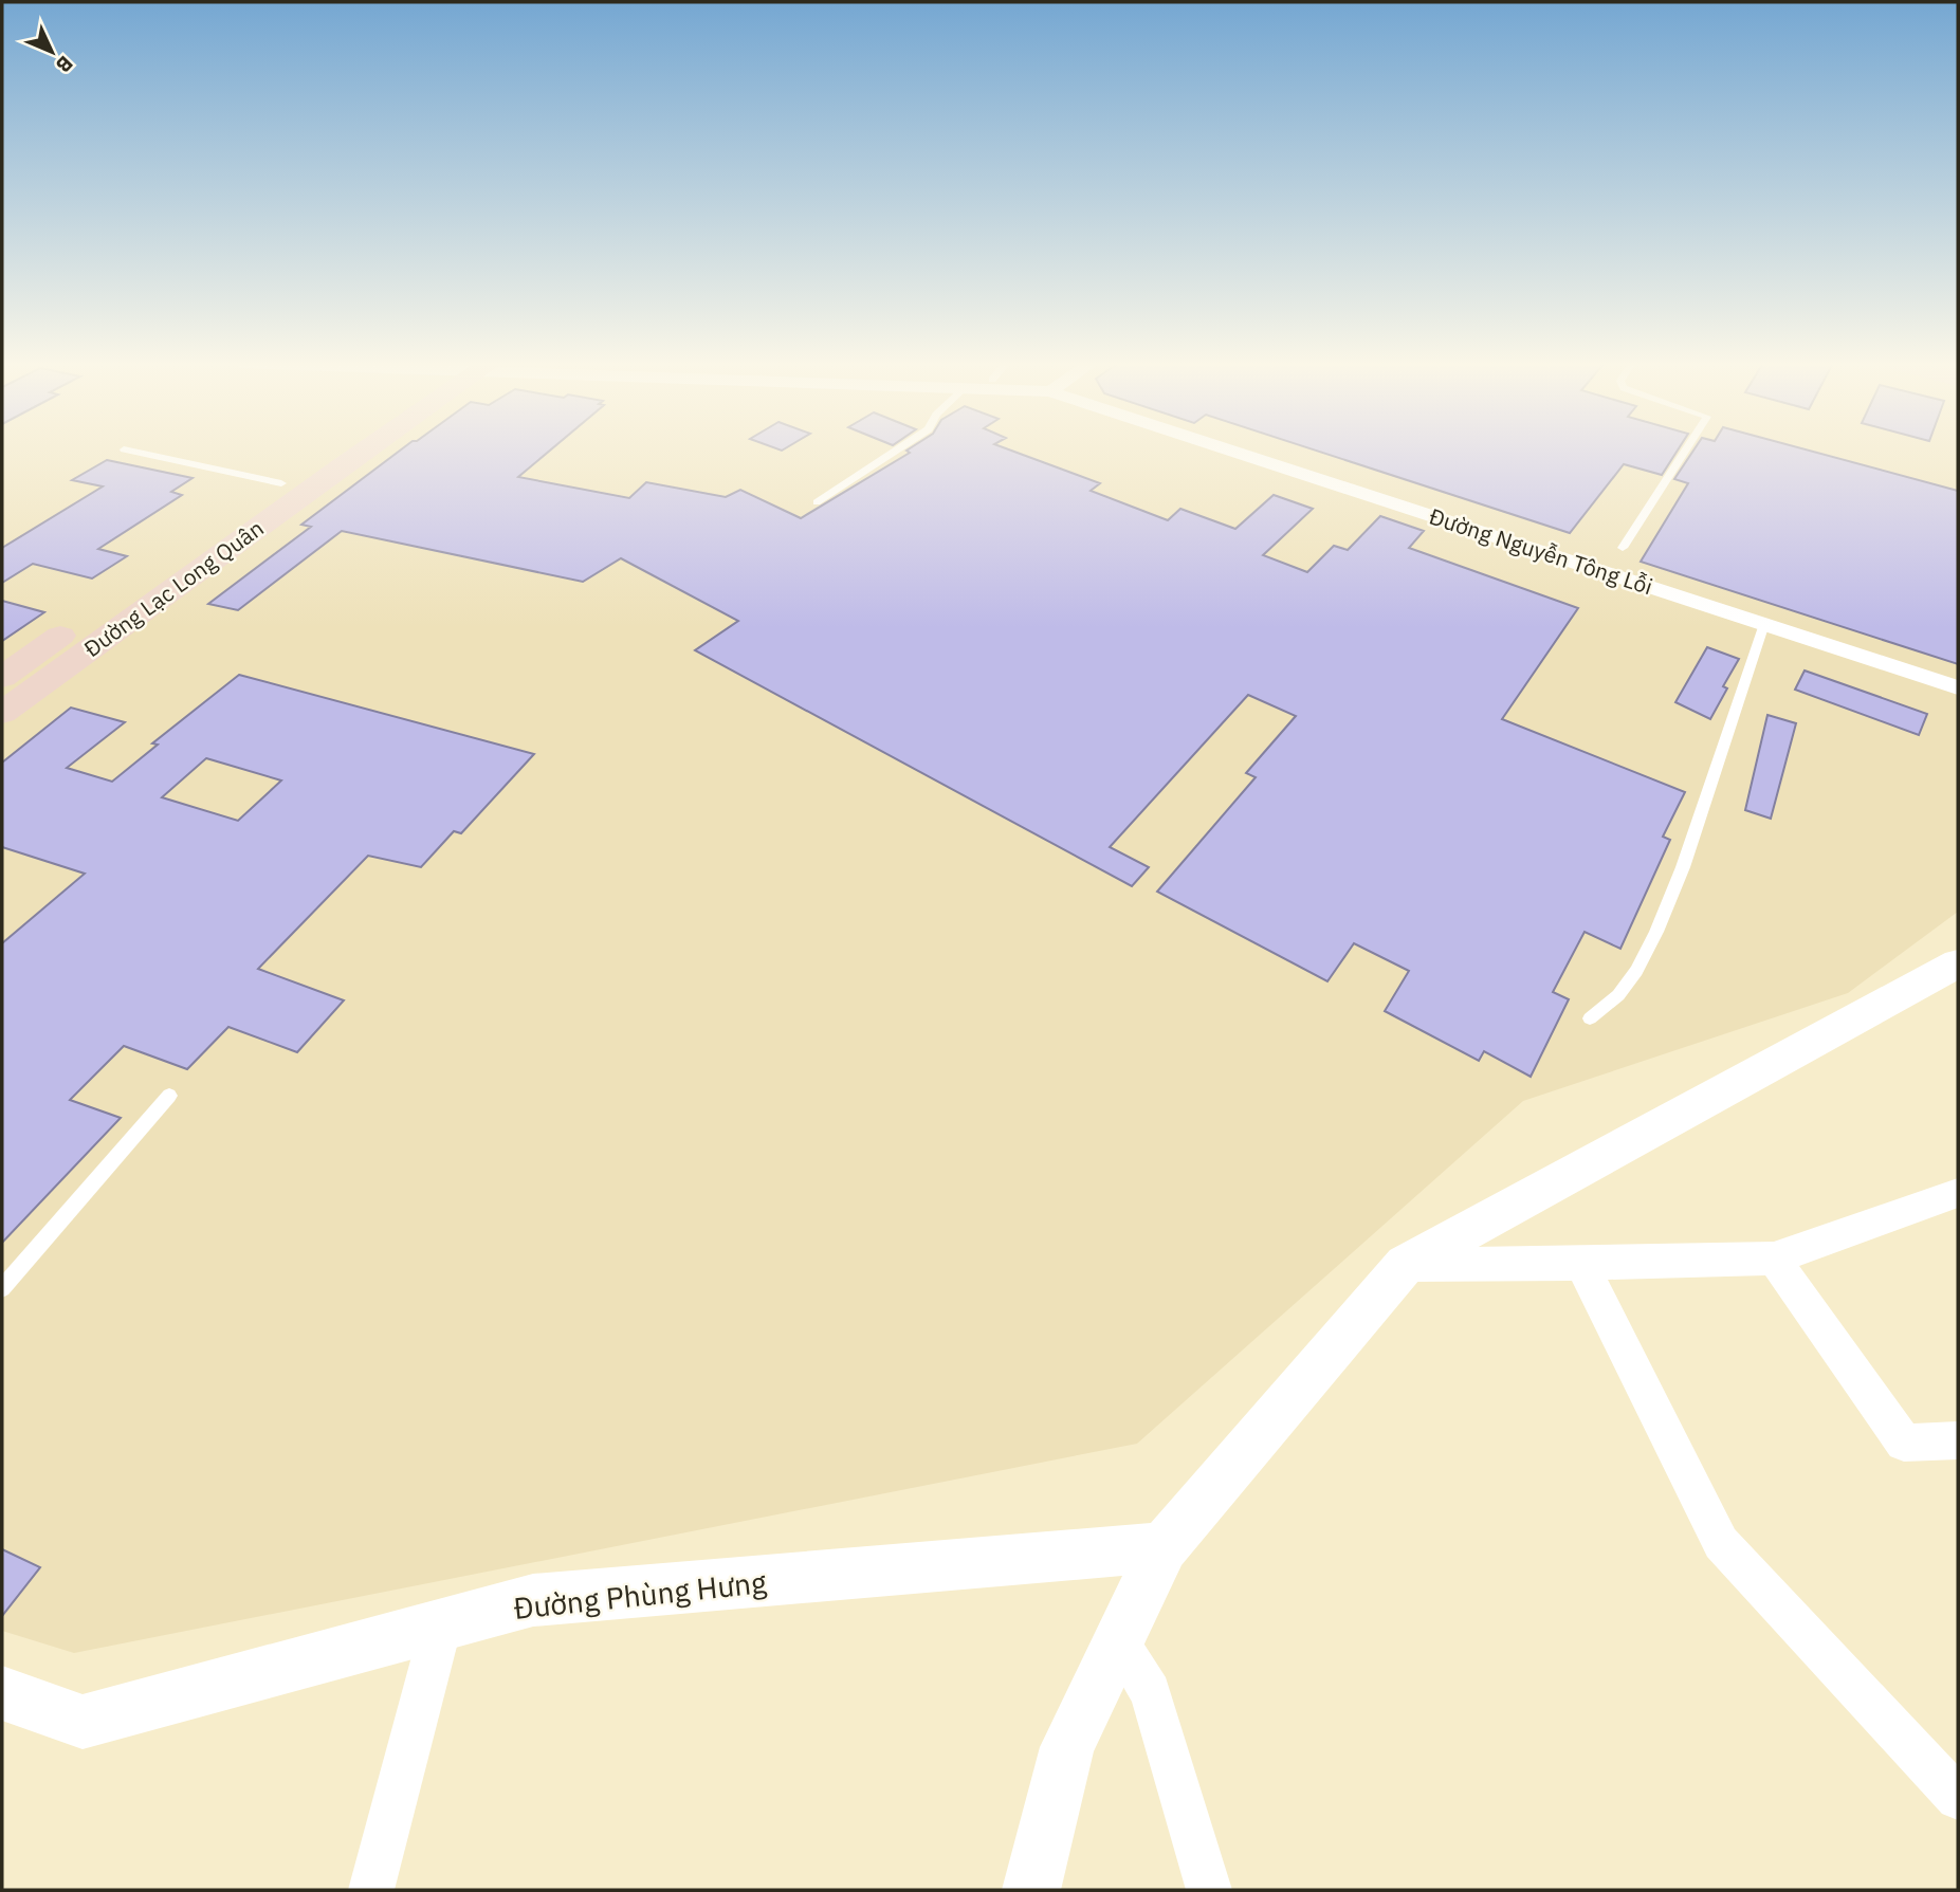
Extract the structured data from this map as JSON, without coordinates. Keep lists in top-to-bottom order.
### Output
{
  "streets": {
    "main road": ["Đường Lạc Long Quân"],
    "street": ["Đường Nguyễn Tông Lỗi", "Đường Phùng Hưng"]
  },
  "north": "bottom right"
}
